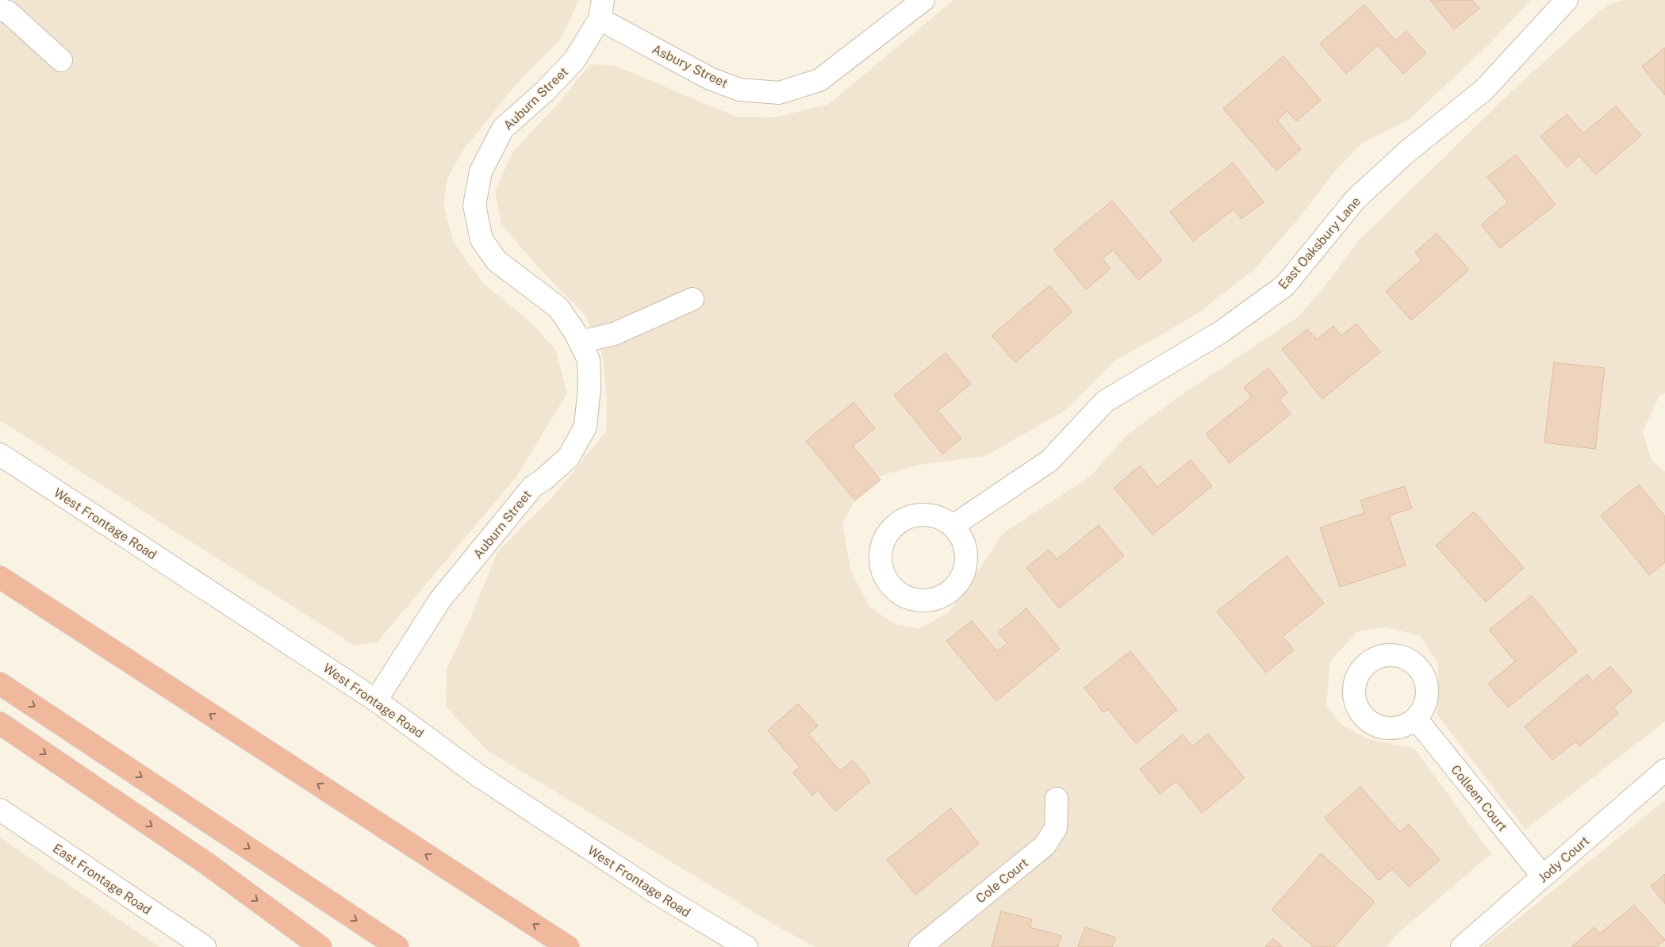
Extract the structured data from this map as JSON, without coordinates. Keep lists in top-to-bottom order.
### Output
{
  "streets": {
    "street": [
      "Asbury Street",
      "Auburn Street",
      "East Oaksbury Lane",
      "West Frontage Road",
      "Colleen Court",
      "Jody Court",
      "East Frontage Road",
      "Cole Court"
    ]
  },
  "crossings": [
    ["Asbury Street", "Auburn Street"],
    ["Auburn Street", "West Frontage Road"],
    ["Colleen Court", "Jody Court"]
  ]
}
